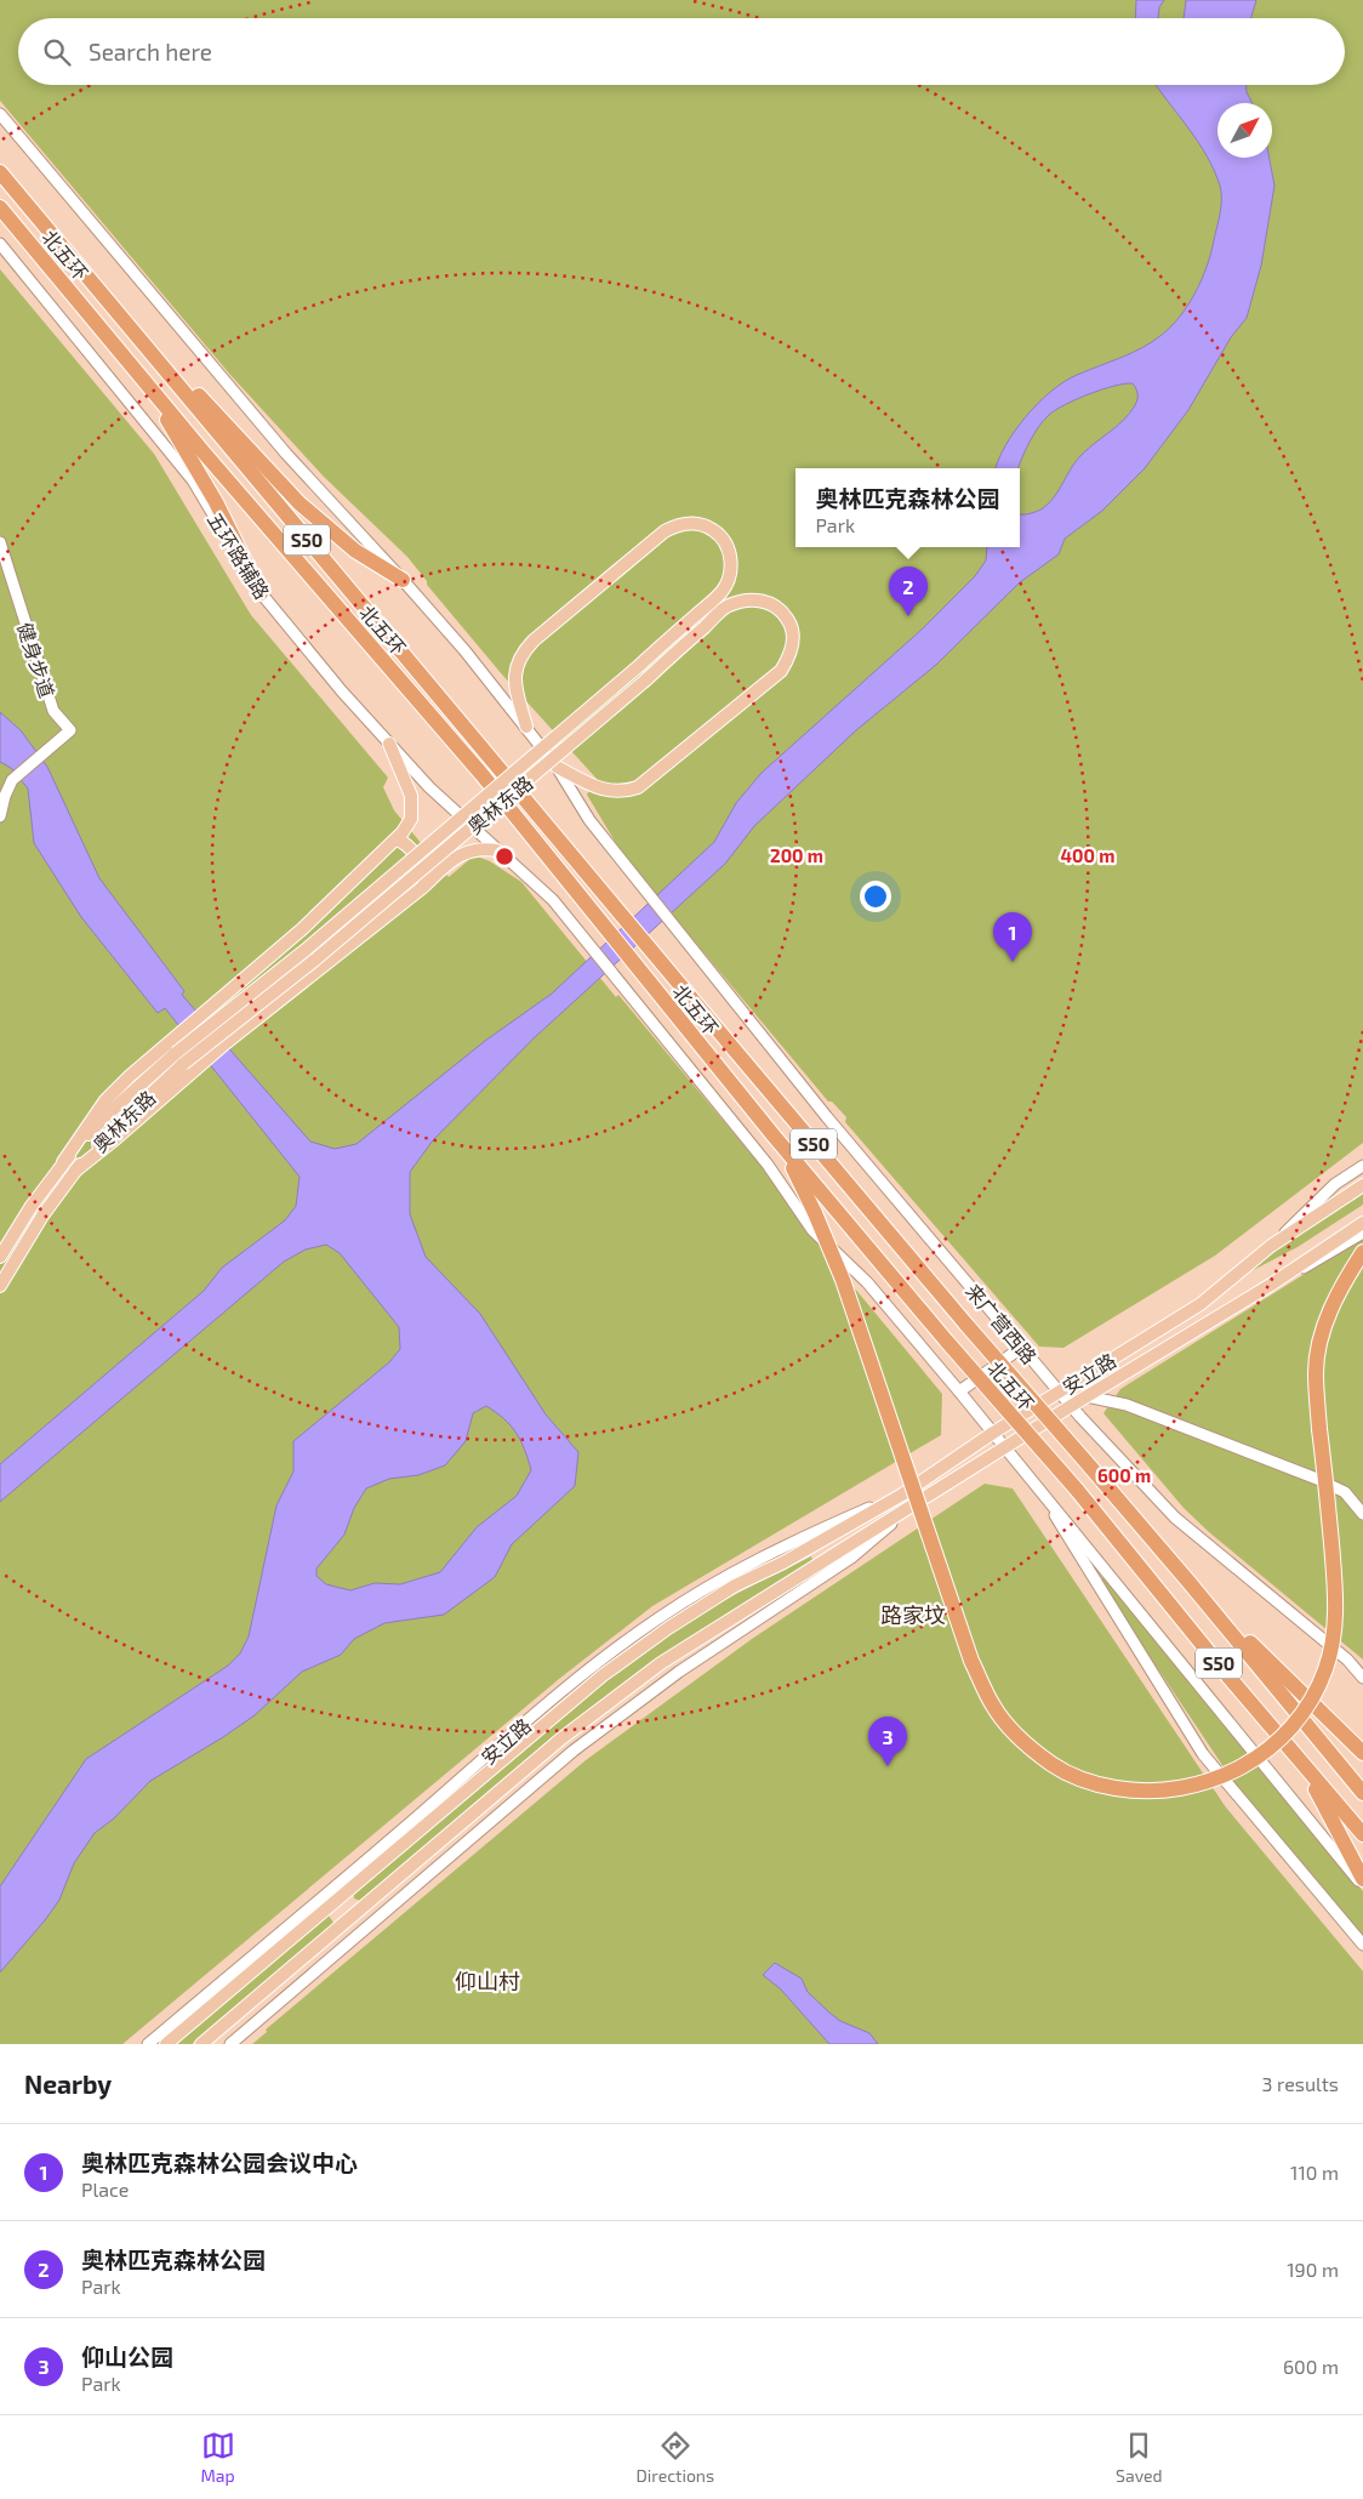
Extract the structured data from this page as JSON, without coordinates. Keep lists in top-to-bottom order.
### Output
{
  "streets": {
    "highway": ["北五环", "S50"],
    "main road": ["奥林东路", "安立路"],
    "street": ["五环路辅路", "健身步道", "来广营西路"]
  },
  "crossings": [
    ["五环路辅路", "安立路"],
    ["奥林东路", "来广营西路"],
    ["来广营西路", "安立路"]
  ],
  "districts": ["路家坟", "仰山村"],
  "north": "top right",
  "page": {
    "search": "Search here",
    "popup": ["奥林匹克森林公园", "Park"],
    "pins": ["2", "1", "3"],
    "heading": ["Nearby", "3 results"],
    "list": [
      {
        "mark": "1",
        "name": "奥林匹克森林公园会议中心",
        "note": "Place",
        "value": "110 m"
      },
      {
        "mark": "2",
        "name": "奥林匹克森林公园",
        "note": "Park",
        "value": "190 m"
      },
      {
        "mark": "3",
        "name": "仰山公园",
        "note": "Park",
        "value": "600 m"
      }
    ],
    "nav": ["Map", "Directions", "Saved"]
  },
  "rings": ["200 m", "400 m", "600 m"]
}
